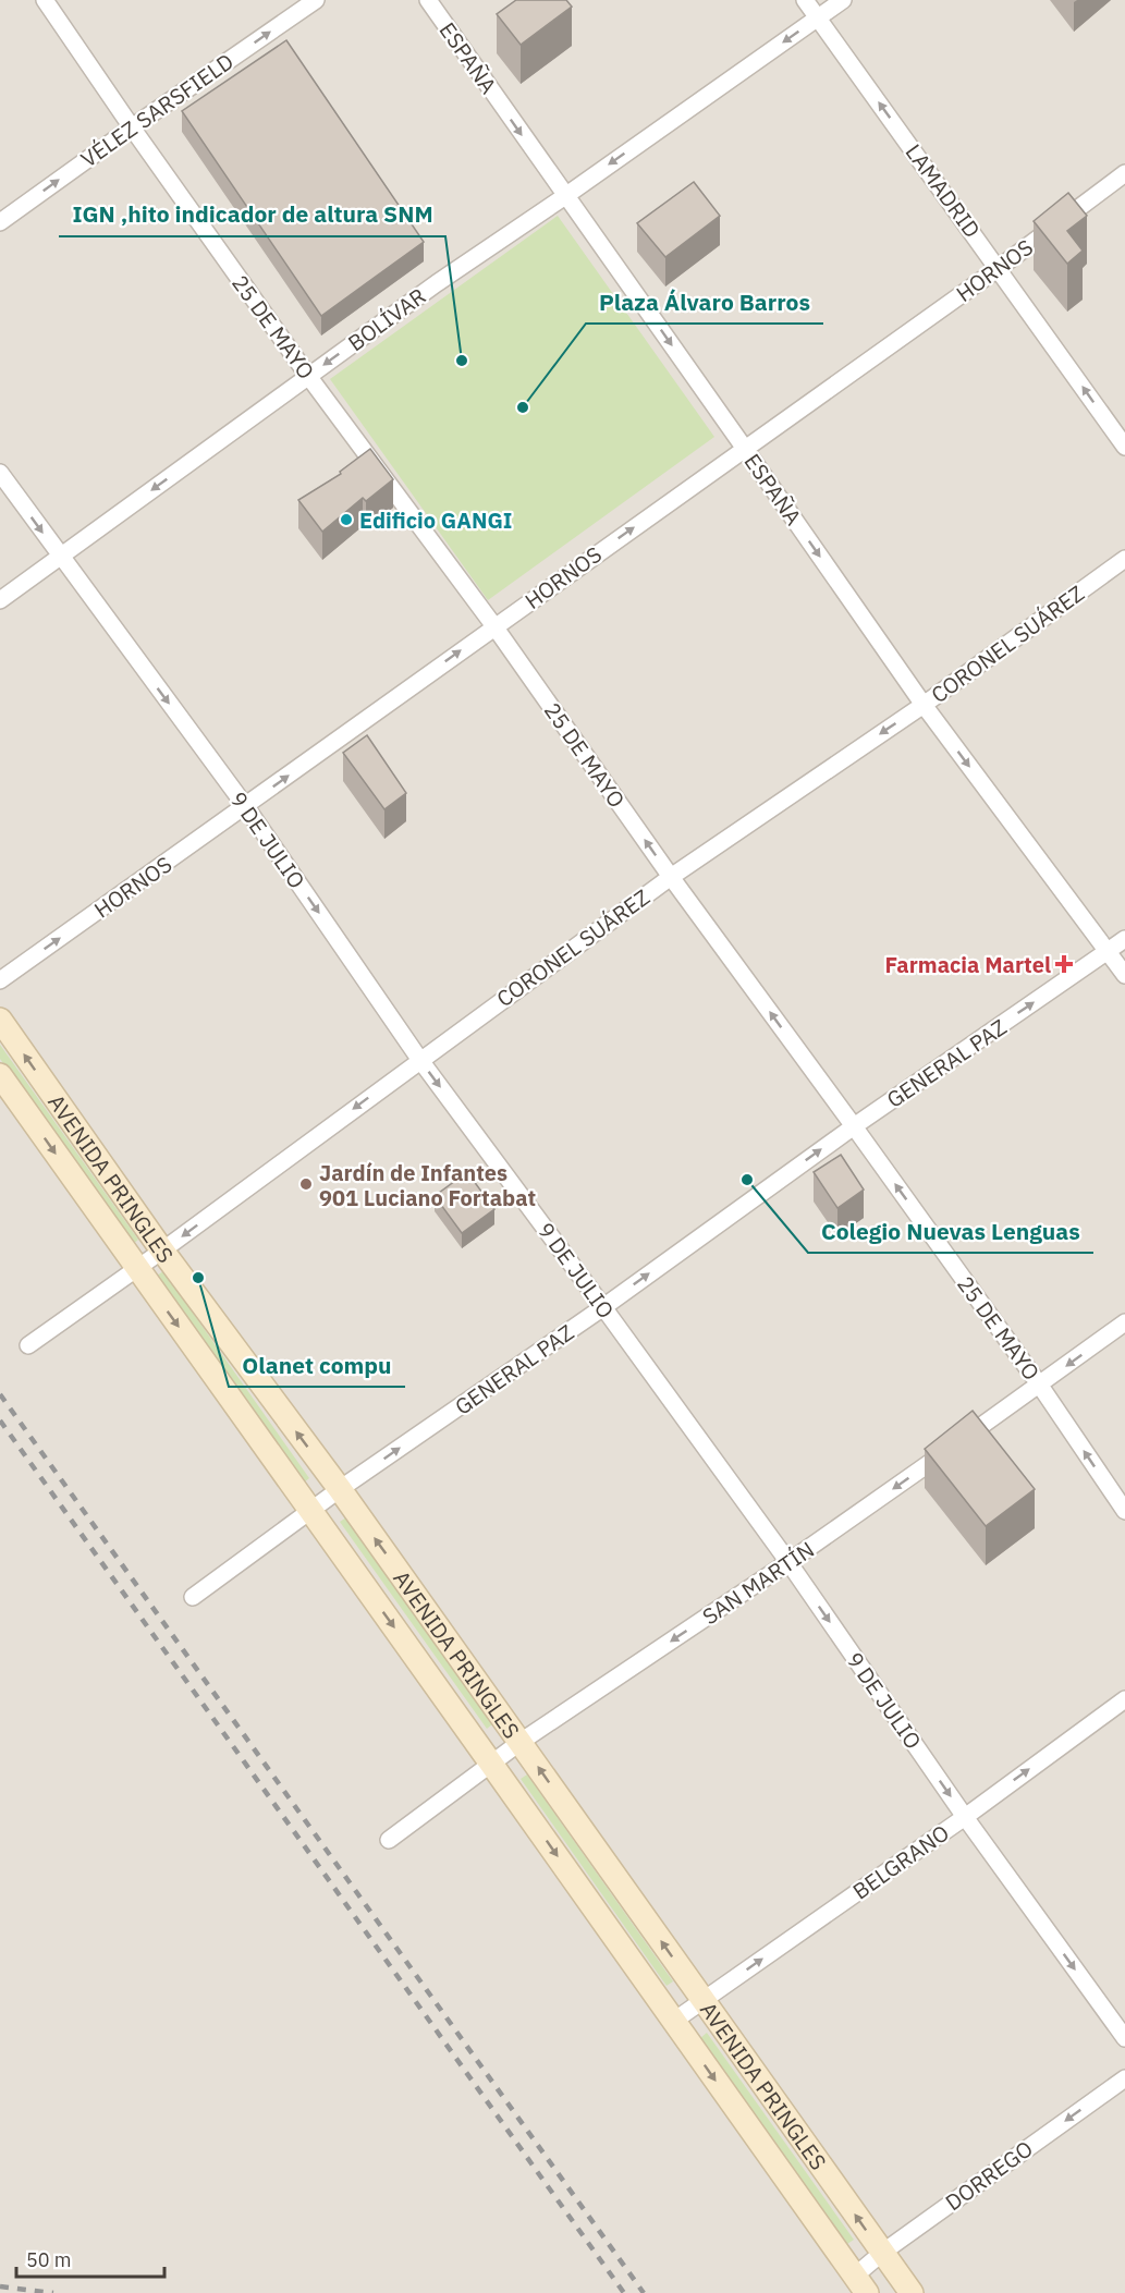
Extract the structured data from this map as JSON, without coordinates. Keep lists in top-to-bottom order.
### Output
{
  "streets": {
    "main road": ["AVENIDA PRINGLES"],
    "street": [
      "ESPAÑA",
      "VÉLEZ SARSFIELD",
      "LAMADRID",
      "HORNOS",
      "BOLÍVAR",
      "25 DE MAYO",
      "CORONEL SUÁREZ",
      "9 DE JULIO",
      "GENERAL PAZ",
      "SAN MARTÍN",
      "BELGRANO",
      "DORREGO"
    ]
  },
  "crossings": [
    ["ESPAÑA", "HORNOS"],
    ["ESPAÑA", "BOLÍVAR"],
    ["ESPAÑA", "CORONEL SUÁREZ"],
    ["ESPAÑA", "GENERAL PAZ"],
    ["VÉLEZ SARSFIELD", "25 DE MAYO"],
    ["LAMADRID", "HORNOS"],
    ["LAMADRID", "BOLÍVAR"],
    ["HORNOS", "25 DE MAYO"],
    ["HORNOS", "9 DE JULIO"],
    ["BOLÍVAR", "25 DE MAYO"],
    ["BOLÍVAR", "9 DE JULIO"],
    ["25 DE MAYO", "CORONEL SUÁREZ"],
    ["25 DE MAYO", "GENERAL PAZ"],
    ["25 DE MAYO", "SAN MARTÍN"],
    ["CORONEL SUÁREZ", "9 DE JULIO"],
    ["CORONEL SUÁREZ", "AVENIDA PRINGLES"],
    ["9 DE JULIO", "GENERAL PAZ"],
    ["9 DE JULIO", "SAN MARTÍN"],
    ["9 DE JULIO", "BELGRANO"],
    ["GENERAL PAZ", "AVENIDA PRINGLES"],
    ["AVENIDA PRINGLES", "SAN MARTÍN"],
    ["AVENIDA PRINGLES", "BELGRANO"],
    ["AVENIDA PRINGLES", "DORREGO"]
  ],
  "one_way": [
    "ESPAÑA",
    "VÉLEZ SARSFIELD",
    "LAMADRID",
    "HORNOS",
    "BOLÍVAR",
    "25 DE MAYO",
    "CORONEL SUÁREZ",
    "9 DE JULIO",
    "GENERAL PAZ",
    "SAN MARTÍN",
    "BELGRANO",
    "DORREGO"
  ],
  "places": {
    "other": [
      "IGN ,hito indicador de altura SNM",
      "Plaza Álvaro Barros",
      "Edificio GANGI",
      "Colegio Nuevas Lenguas",
      "Jardín de Infantes 901 Luciano Fortabat",
      "Olanet compu"
    ],
    "health": ["Farmacia Martel"]
  },
  "scale_bar": "50 m"
}
